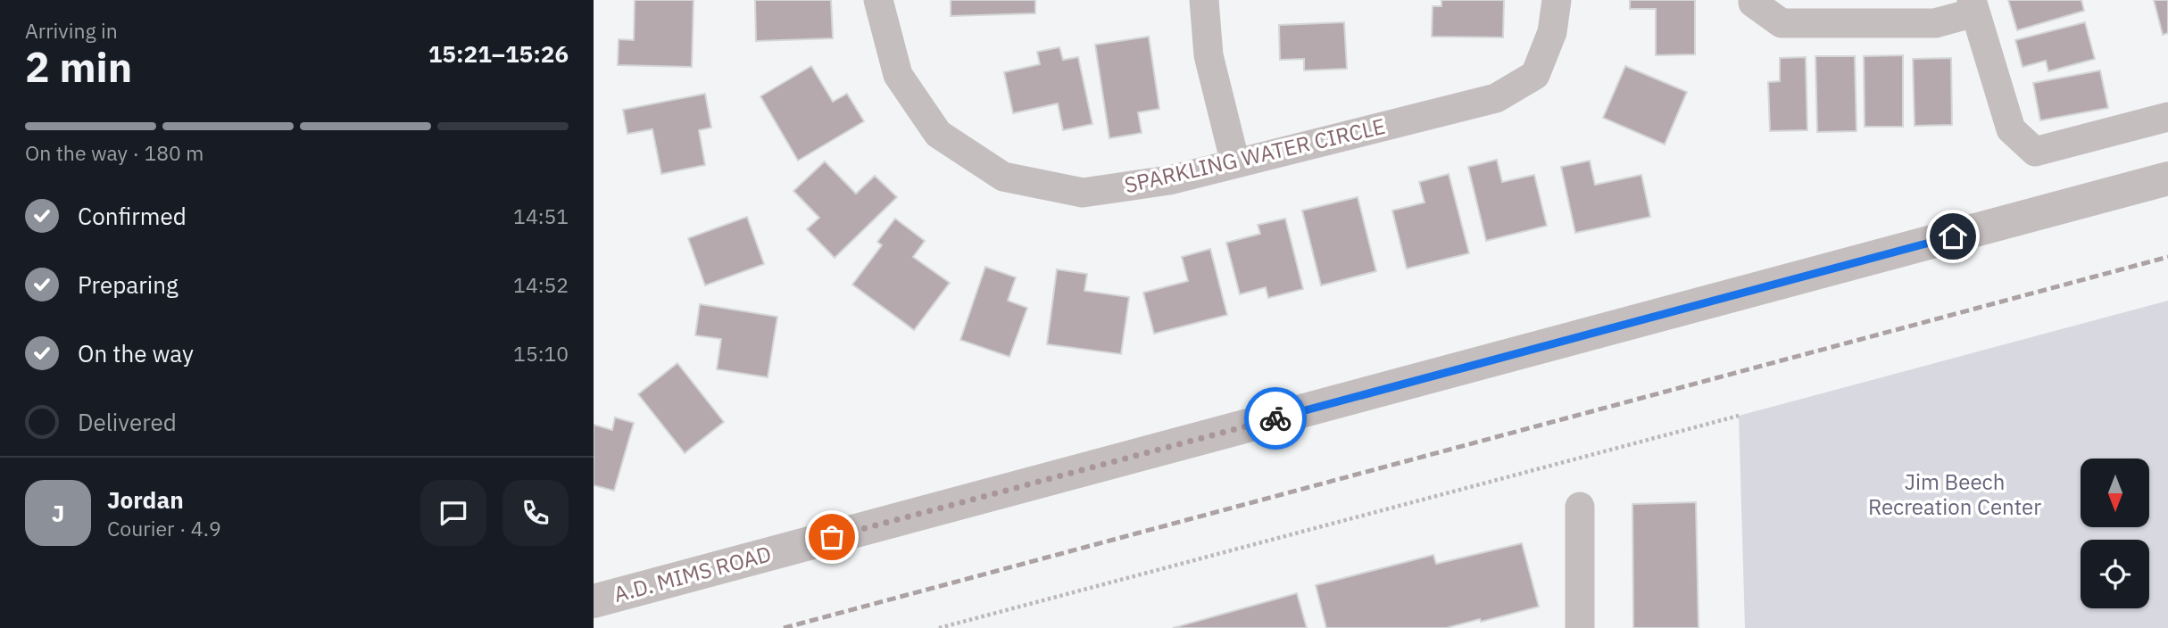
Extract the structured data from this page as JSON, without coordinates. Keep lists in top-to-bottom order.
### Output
{
  "streets": {
    "street": ["SPARKLING WATER CIRCLE", "A.D. MIMS ROAD"]
  },
  "parks": ["Jim Beech Recreation Center"],
  "north": "bottom",
  "page": {
    "heading": ["2 min", "Arriving in", "15:21–15:26"],
    "panel": ["Jordan", "Courier · 4.9"],
    "bar": "On the way · 180 m",
    "list": [
      ["Confirmed", "14:51"],
      ["Preparing", "14:52"],
      ["On the way", "15:10"],
      "Delivered"
    ],
    "round": "J"
  }
}
